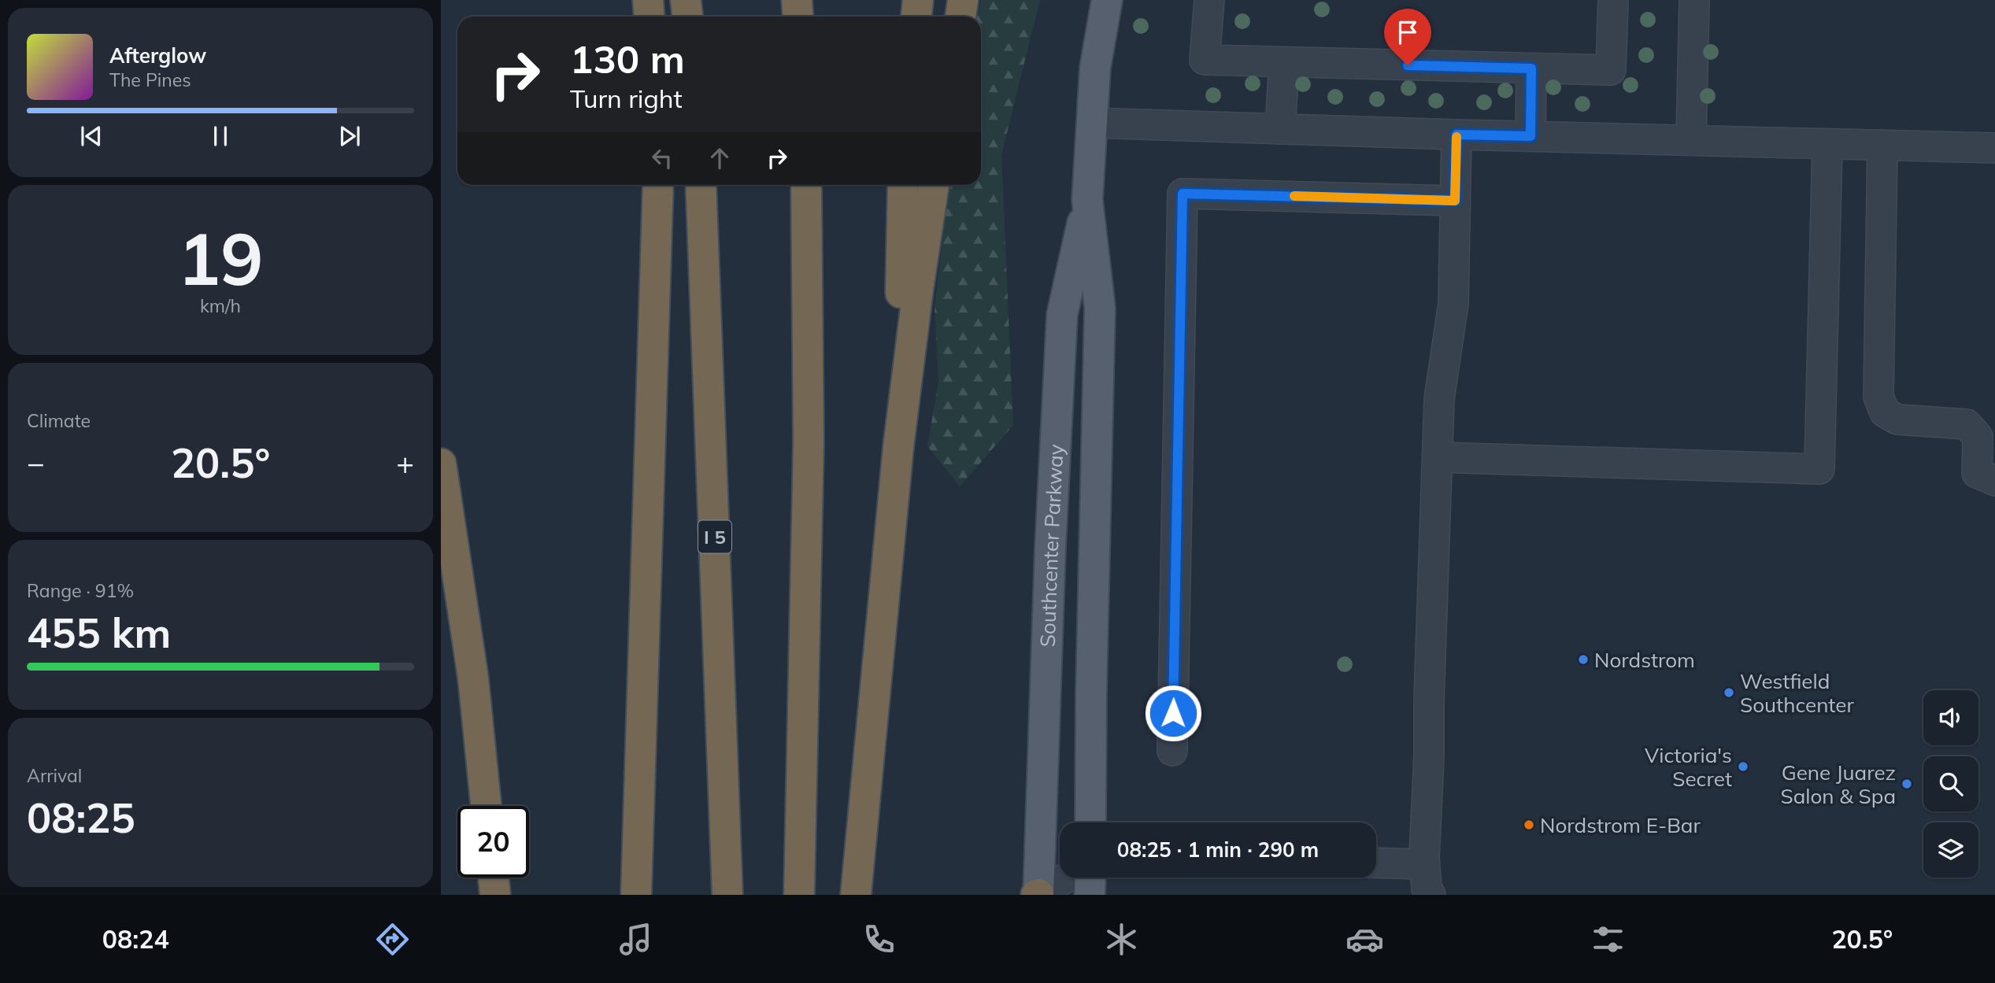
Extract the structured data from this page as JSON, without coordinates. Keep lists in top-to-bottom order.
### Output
{
  "streets": {
    "highway": ["I 5"],
    "main road": ["Southcenter Parkway"]
  },
  "places": [
    "Nordstrom",
    "Westfield Southcenter",
    "Victoria's Secret",
    "Gene Juarez Salon & Spa",
    "Nordstrom E-Bar"
  ],
  "page": {
    "turn": ["130 m", "Turn right"],
    "song": ["Afterglow", "The Pines"],
    "tile": [
      ["19", "km/h"],
      "Climate",
      ["Range · 91%", "455 km"],
      ["Arrival", "08:25"]
    ],
    "heat": ["−", "20.5°", "+"],
    "limit": "20",
    "trip": "08:25 · 1 min · 290 m",
    "tabs": ["08:24", "20.5°"]
  }
}
